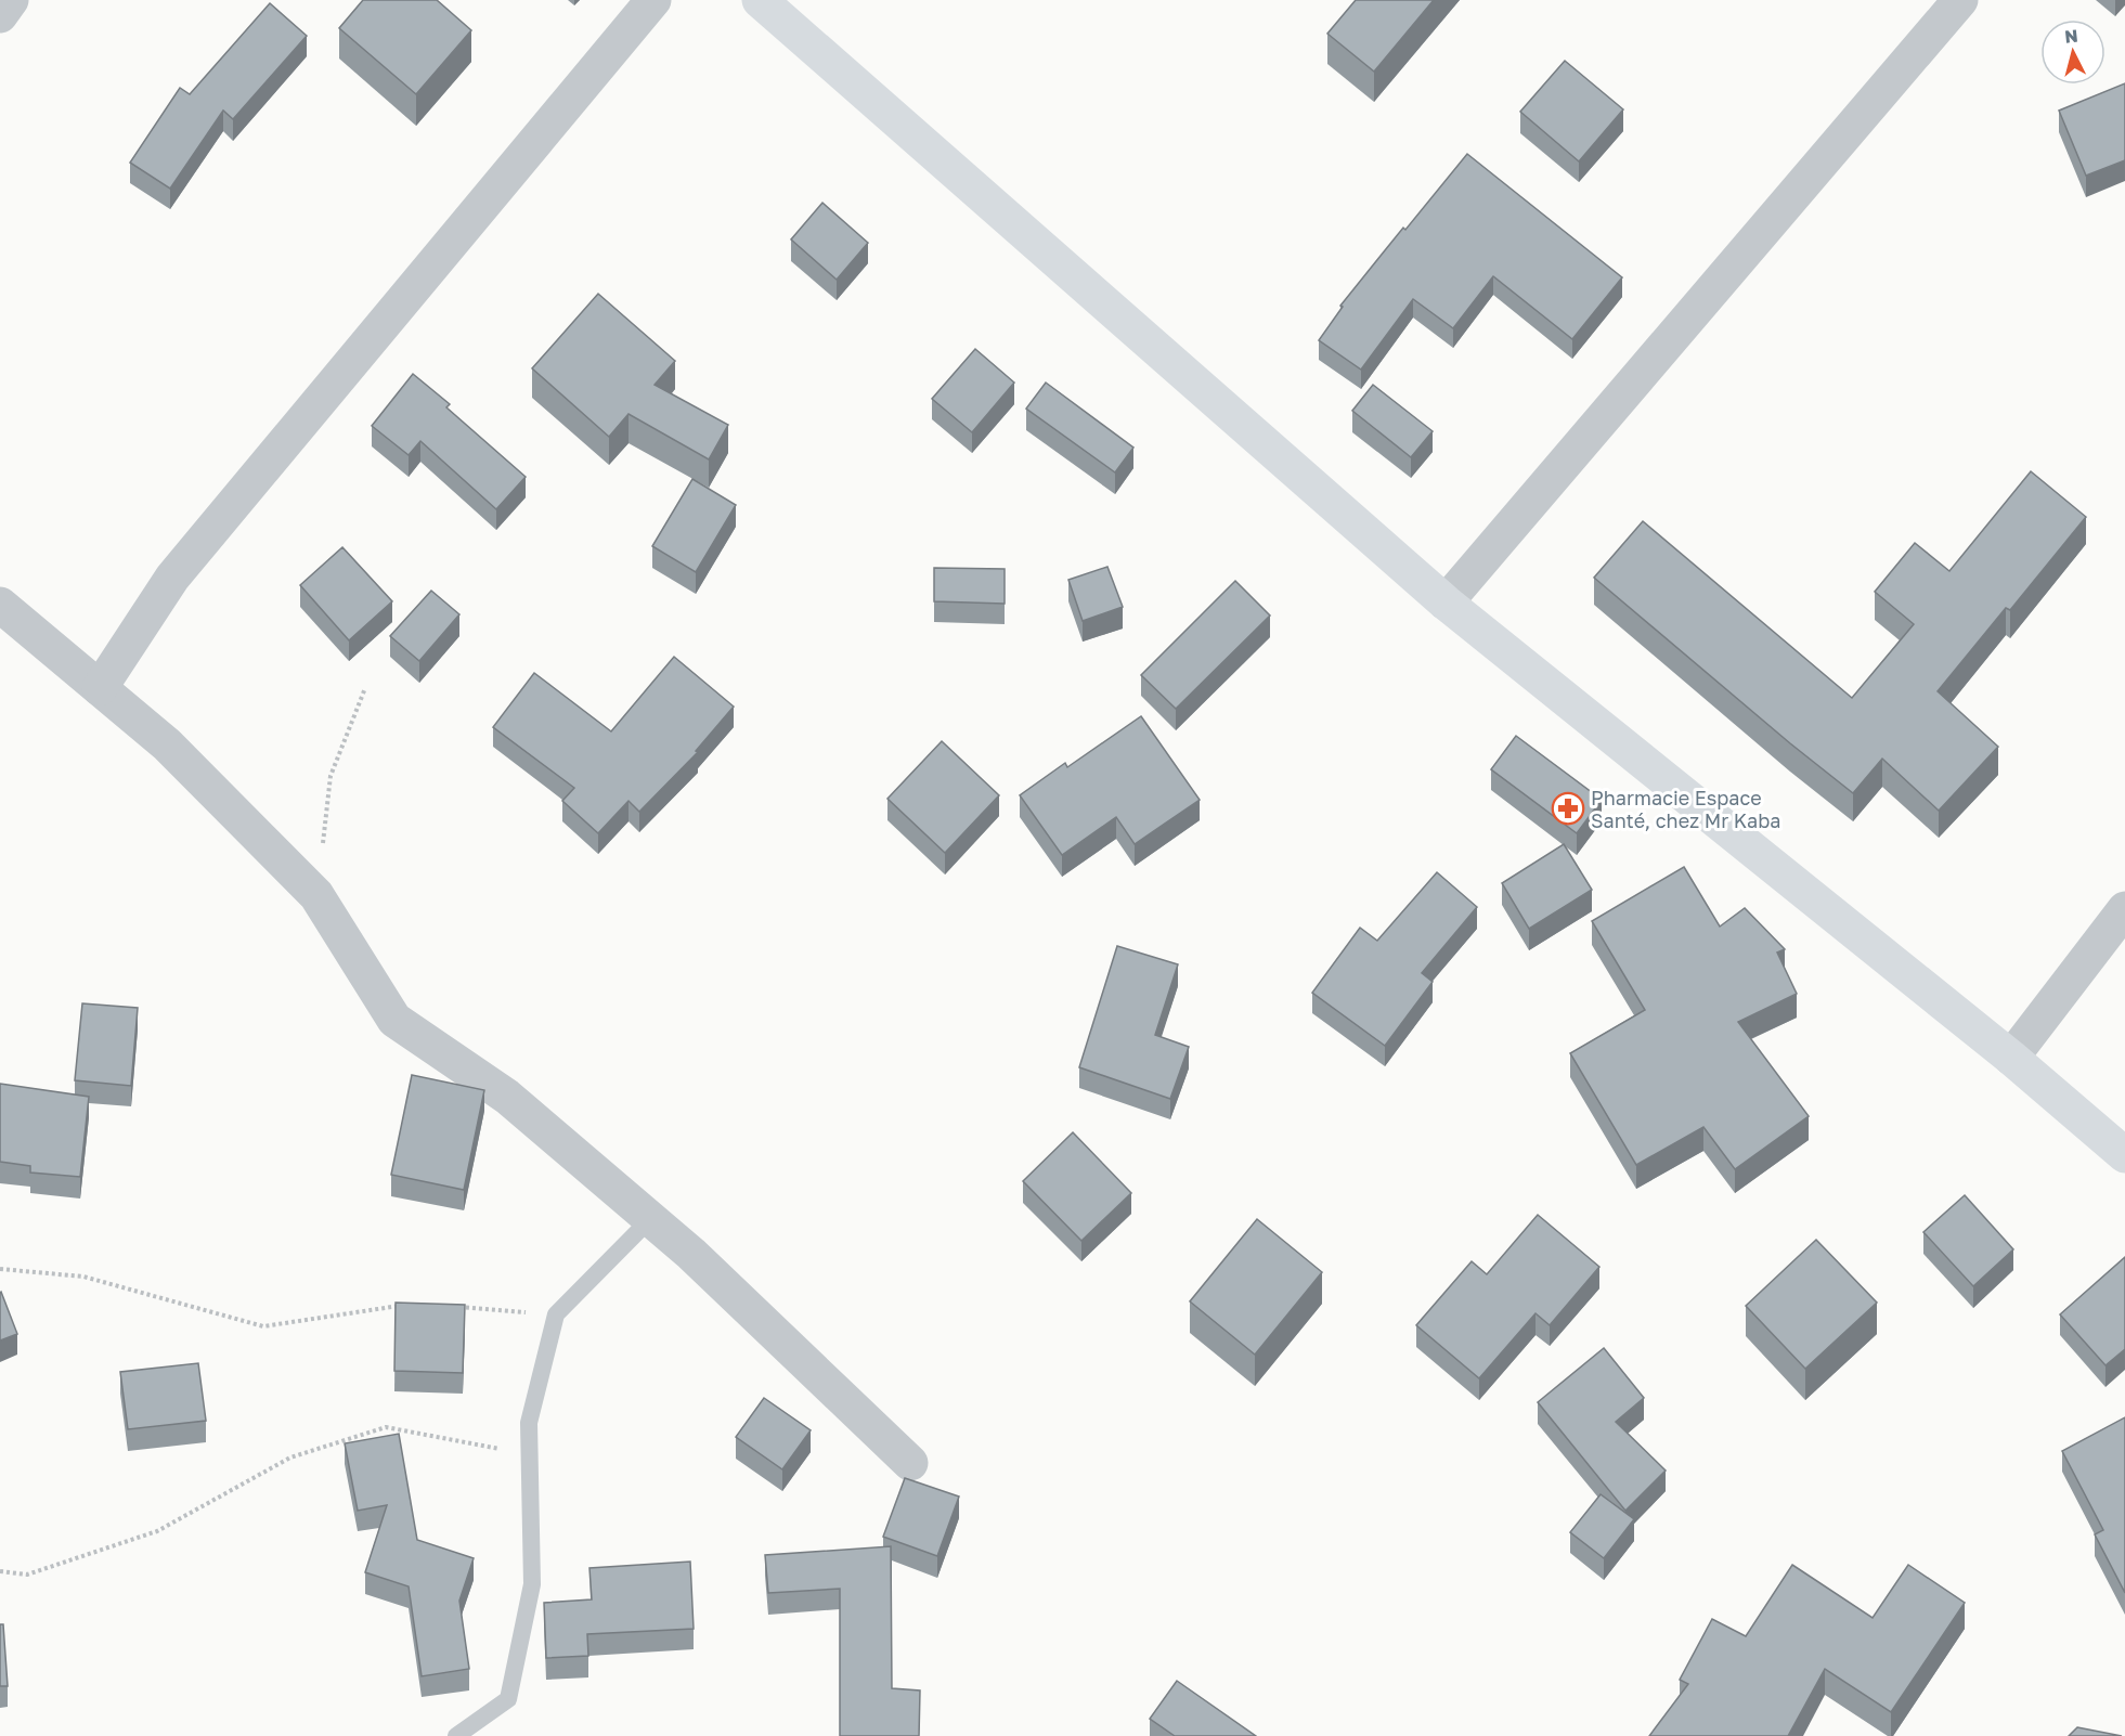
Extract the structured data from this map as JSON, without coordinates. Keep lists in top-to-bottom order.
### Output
{
  "places": {
    "pharmacy": ["Pharmacie Espace Santé, chez Mr Kaba"]
  },
  "north": "top"
}
